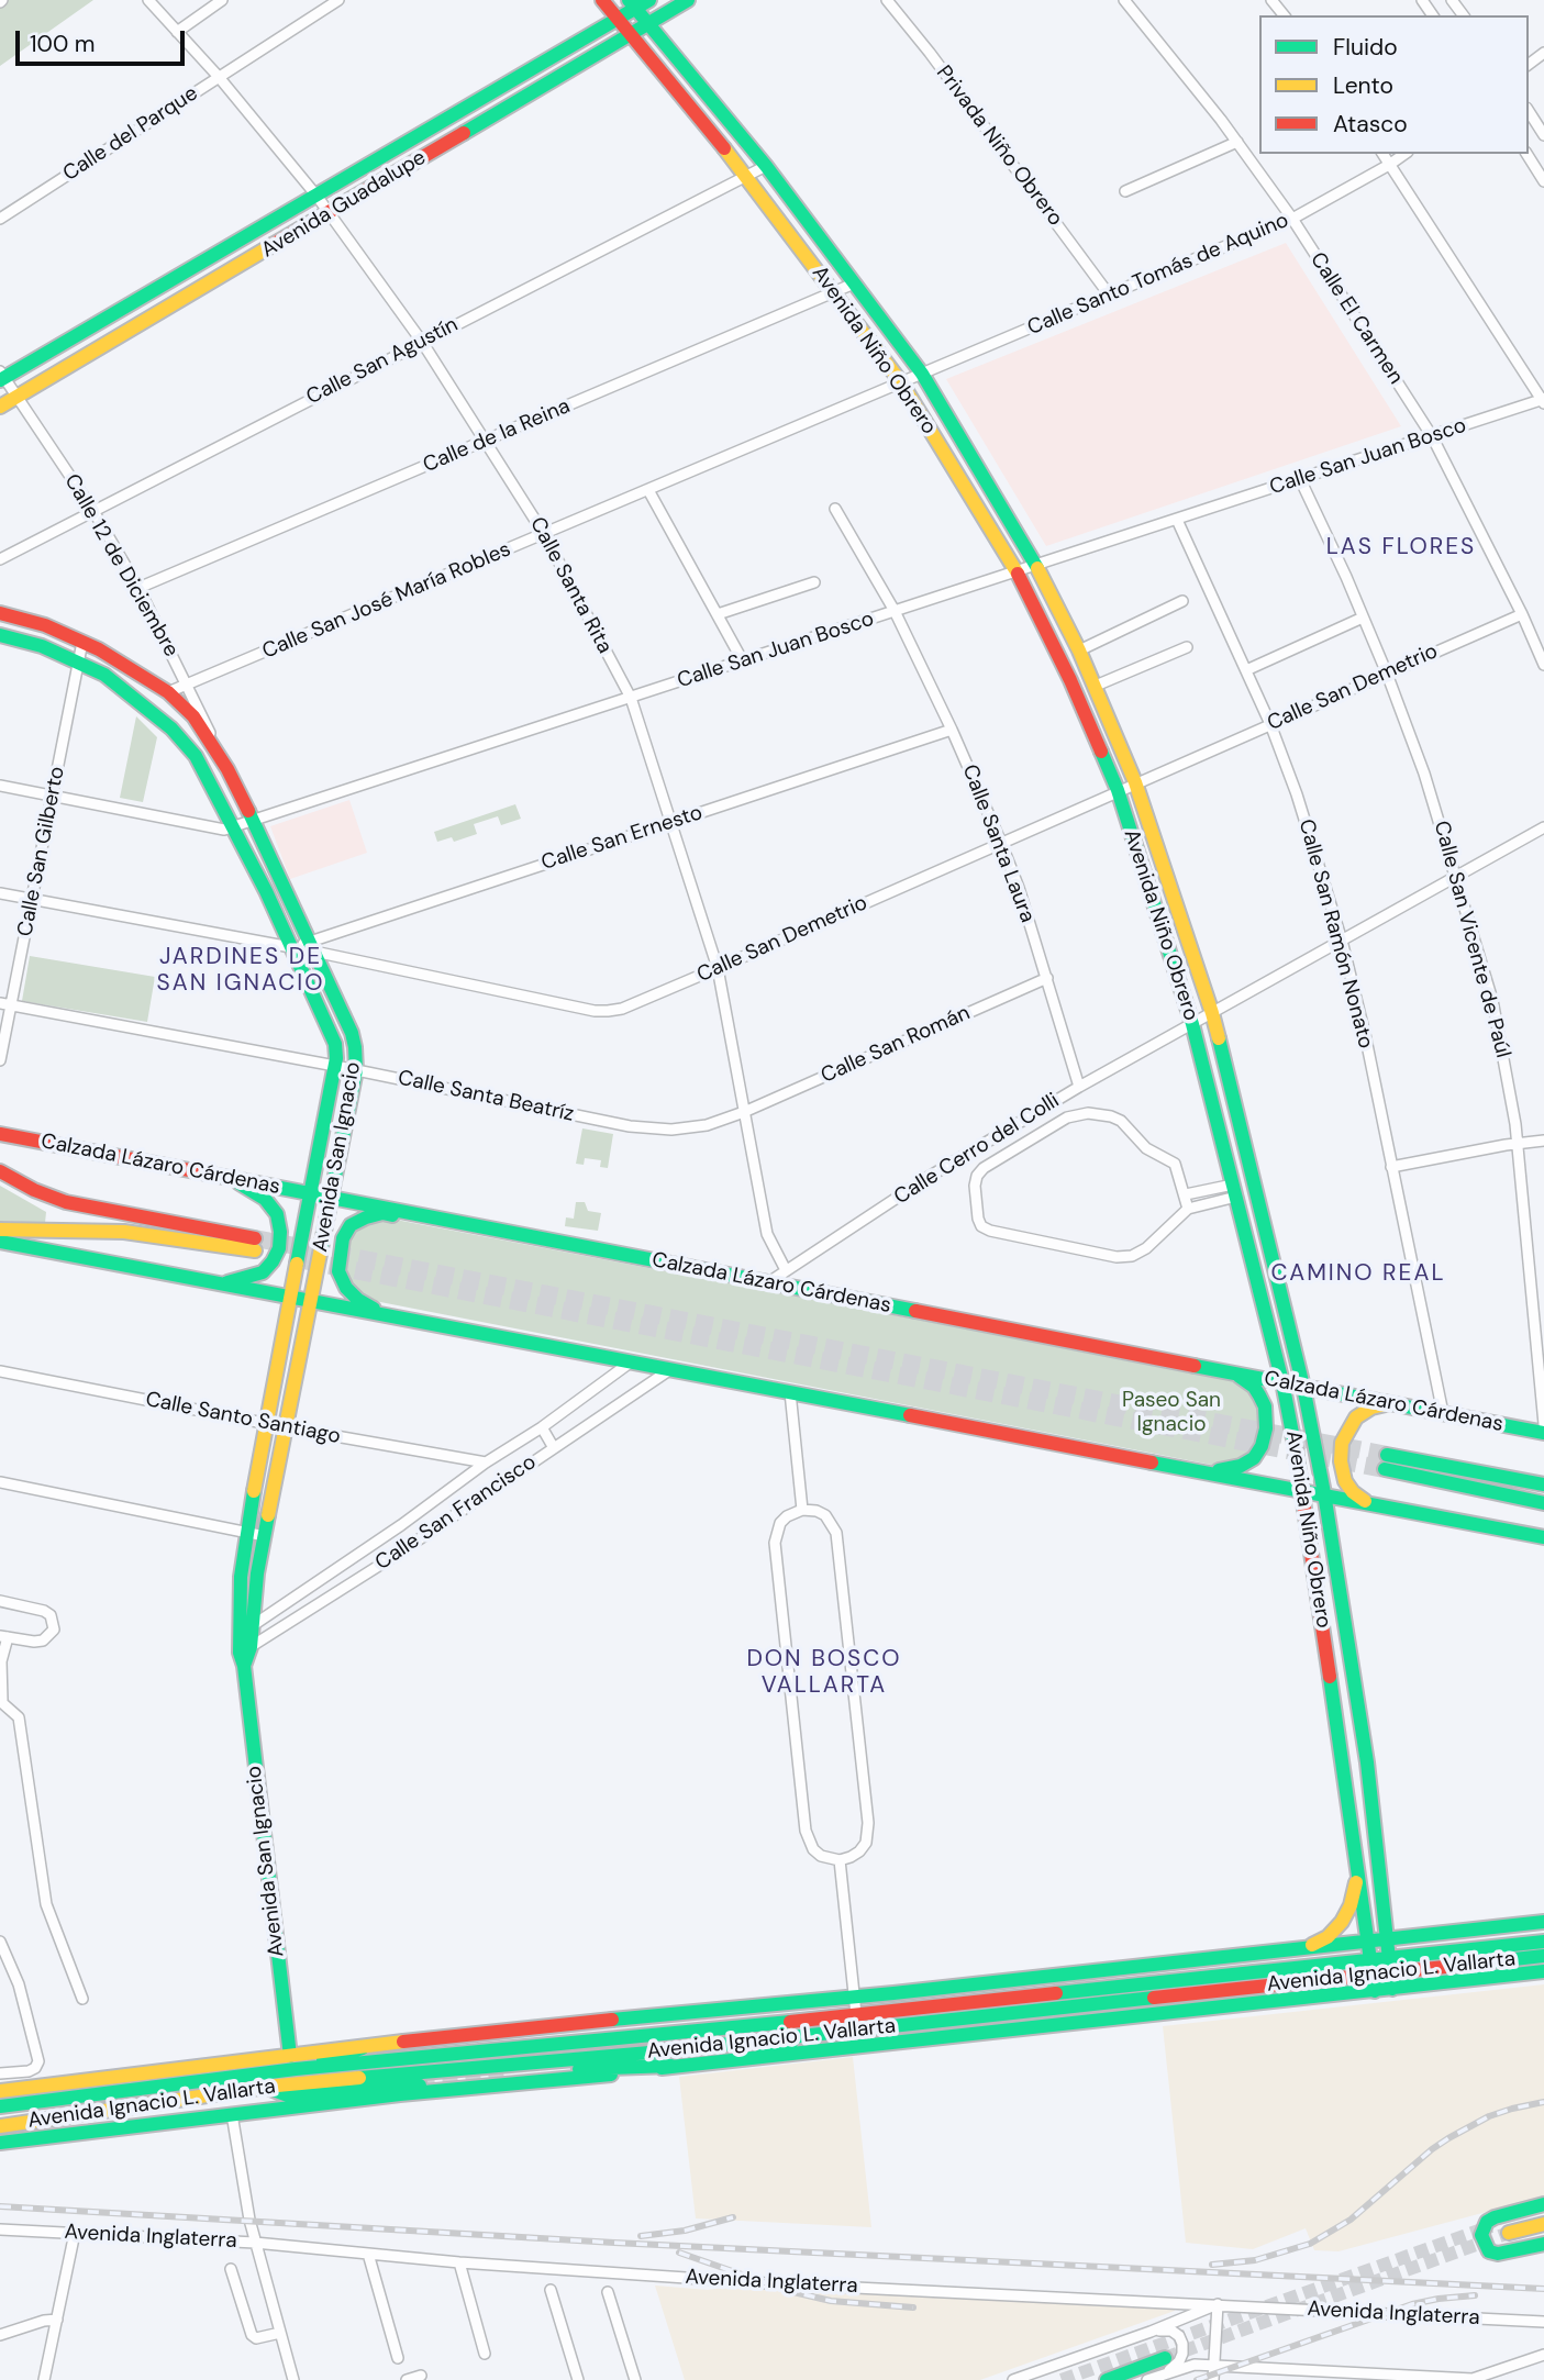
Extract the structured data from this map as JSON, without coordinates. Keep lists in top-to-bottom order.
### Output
{
  "streets": {
    "main road": [
      "Avenida Guadalupe",
      "Avenida Niño Obrero",
      "Avenida San Ignacio",
      "Calzada Lázaro Cárdenas",
      "Avenida Ignacio L. Vallarta"
    ],
    "street": [
      "Calle del Parque",
      "Privada Niño Obrero",
      "Calle Santo Tomás de Aquino",
      "Calle El Carmen",
      "Calle San Agustín",
      "Calle de la Reina",
      "Calle San Juan Bosco",
      "Calle 12 de Diciembre",
      "Calle Santa Rita",
      "Calle San José María Robles",
      "Calle San Demetrio",
      "Calle San Ernesto",
      "Calle Santa Laura",
      "Calle San Gilberto",
      "Calle San Ramón Nonato",
      "Calle San Vicente de Paúl",
      "Calle San Román",
      "Calle Santa Beatríz",
      "Calle Cerro del Colli",
      "Calle Santo Santiago",
      "Calle San Francisco",
      "Avenida Inglaterra"
    ]
  },
  "crossings": [
    ["Calle del Parque", "Calle Santa Rita"],
    ["Privada Niño Obrero", "Calle Santo Tomás de Aquino"],
    ["Avenida Guadalupe", "Avenida Niño Obrero"],
    ["Avenida Guadalupe", "Calle 12 de Diciembre"],
    ["Avenida Guadalupe", "Calle Santa Rita"],
    ["Calle Santo Tomás de Aquino", "Calle El Carmen"],
    ["Calle Santo Tomás de Aquino", "Avenida Niño Obrero"],
    ["Calle Santo Tomás de Aquino", "Calle San José María Robles"],
    ["Calle El Carmen", "Calle San Juan Bosco"],
    ["Calle El Carmen", "Calle San Demetrio"],
    ["Avenida Niño Obrero", "Calle San Agustín"],
    ["Avenida Niño Obrero", "Calle de la Reina"],
    ["Avenida Niño Obrero", "Calle San Juan Bosco"],
    ["Avenida Niño Obrero", "Calle San José María Robles"],
    ["Avenida Niño Obrero", "Calle San Demetrio"],
    ["Avenida Niño Obrero", "Calle Cerro del Colli"],
    ["Avenida Niño Obrero", "Calzada Lázaro Cárdenas"],
    ["Avenida Niño Obrero", "Avenida Ignacio L. Vallarta"],
    ["Calle San Agustín", "Calle 12 de Diciembre"],
    ["Calle San Agustín", "Calle Santa Rita"],
    ["Calle de la Reina", "Calle 12 de Diciembre"],
    ["Calle de la Reina", "Calle Santa Rita"],
    ["Calle San Juan Bosco", "Calle Santa Rita"],
    ["Calle San Juan Bosco", "Calle Santa Laura"],
    ["Calle San Juan Bosco", "Calle San Gilberto"],
    ["Calle San Juan Bosco", "Calle San Ramón Nonato"],
    ["Calle San Juan Bosco", "Calle San Vicente de Paúl"],
    ["Calle San Juan Bosco", "Avenida San Ignacio"],
    ["Calle 12 de Diciembre", "Calle San José María Robles"],
    ["Calle 12 de Diciembre", "Avenida San Ignacio"],
    ["Calle Santa Rita", "Calle San José María Robles"],
    ["Calle Santa Rita", "Calle San Demetrio"],
    ["Calle Santa Rita", "Calle San Ernesto"],
    ["Calle Santa Rita", "Calle San Román"],
    ["Calle Santa Rita", "Calle Santa Beatríz"],
    ["Calle Santa Rita", "Calle Cerro del Colli"],
    ["Calle San José María Robles", "Avenida San Ignacio"],
    ["Calle San Demetrio", "Calle San Ernesto"],
    ["Calle San Demetrio", "Calle Santa Laura"],
    ["Calle San Demetrio", "Calle San Gilberto"],
    ["Calle San Demetrio", "Calle San Ramón Nonato"],
    ["Calle San Demetrio", "Calle San Vicente de Paúl"],
    ["Calle San Demetrio", "Avenida San Ignacio"],
    ["Calle San Ernesto", "Calle Santa Laura"],
    ["Calle San Ernesto", "Avenida San Ignacio"],
    ["Calle Santa Laura", "Calle San Román"],
    ["Calle Santa Laura", "Calle Cerro del Colli"],
    ["Calle San Gilberto", "Calle Santa Beatríz"],
    ["Calle San Gilberto", "Avenida San Ignacio"],
    ["Calle San Ramón Nonato", "Calle Cerro del Colli"],
    ["Calle San Ramón Nonato", "Calzada Lázaro Cárdenas"],
    ["Calle San Vicente de Paúl", "Calle Cerro del Colli"],
    ["Calle San Román", "Calle Santa Beatríz"],
    ["Calle Santa Beatríz", "Avenida San Ignacio"],
    ["Calle Cerro del Colli", "Calzada Lázaro Cárdenas"],
    ["Avenida San Ignacio", "Calzada Lázaro Cárdenas"],
    ["Avenida San Ignacio", "Calle Santo Santiago"],
    ["Avenida San Ignacio", "Calle San Francisco"],
    ["Avenida San Ignacio", "Avenida Ignacio L. Vallarta"],
    ["Calle Santo Santiago", "Calle San Francisco"]
  ],
  "districts": [
    "LAS FLORES",
    "JARDINES DE SAN IGNACIO",
    "CAMINO REAL",
    "DON BOSCO VALLARTA"
  ],
  "parks": ["Paseo San Ignacio"],
  "legend": ["Fluido", "Lento", "Atasco"],
  "scale_bar": "100 m"
}
